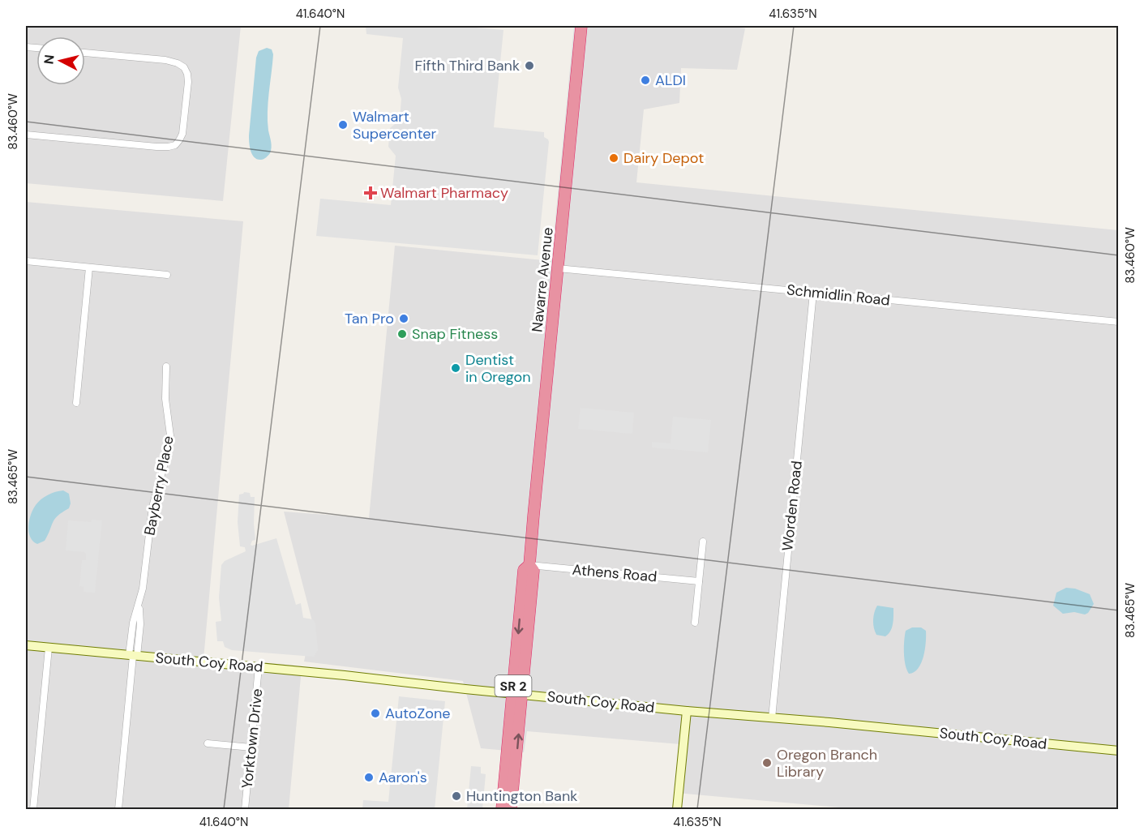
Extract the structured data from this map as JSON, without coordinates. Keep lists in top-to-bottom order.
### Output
{
  "streets": {
    "highway": ["Navarre Avenue", "SR 2"],
    "street": [
      "Schmidlin Road",
      "Bayberry Place",
      "Worden Road",
      "Athens Road",
      "South Coy Road",
      "Yorktown Drive"
    ]
  },
  "crossings": [
    ["Navarre Avenue", "Schmidlin Road"],
    ["Navarre Avenue", "Athens Road"],
    ["Navarre Avenue", "South Coy Road"],
    ["Schmidlin Road", "Worden Road"],
    ["Bayberry Place", "South Coy Road"],
    ["Worden Road", "South Coy Road"],
    ["South Coy Road", "Yorktown Drive"]
  ],
  "places": {
    "other": [
      "Fifth Third Bank",
      "ALDI",
      "Walmart Supercenter",
      "Dairy Depot",
      "Tan Pro",
      "Snap Fitness",
      "Dentist in Oregon",
      "AutoZone",
      "Oregon Branch Library",
      "Aaron's",
      "Huntington Bank"
    ],
    "health": ["Walmart Pharmacy"]
  },
  "north": "left",
  "coordinates": [
    "41.640°N",
    "41.635°N",
    "83.460°W",
    "83.465°W"
  ]
}
